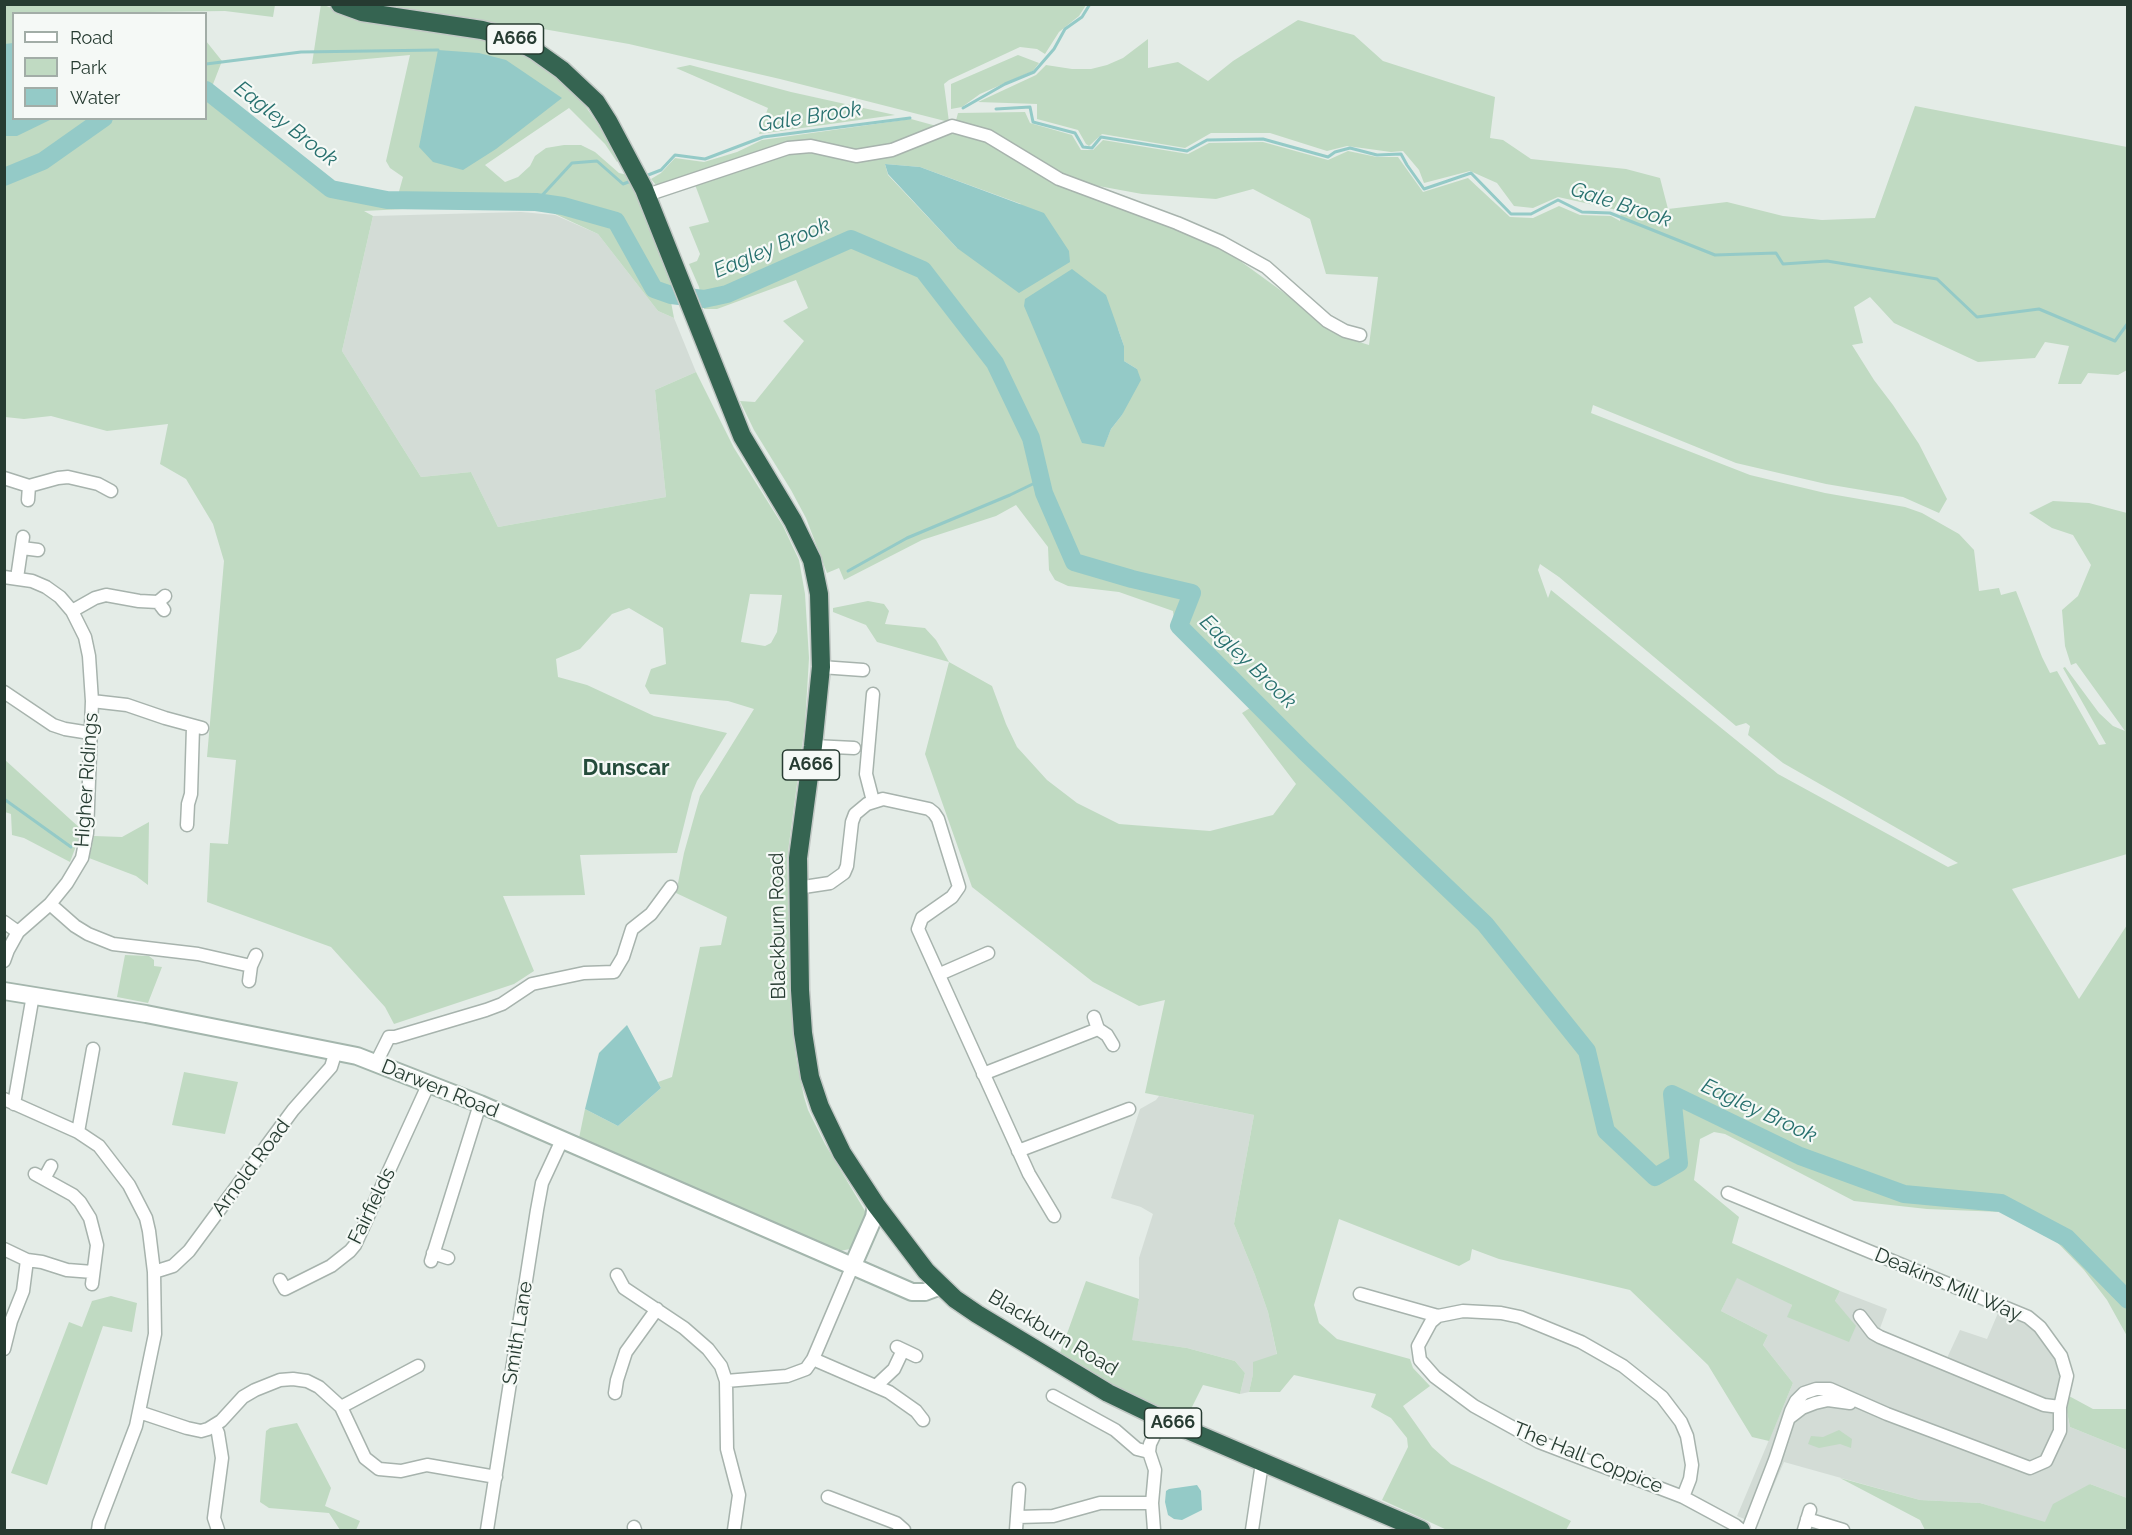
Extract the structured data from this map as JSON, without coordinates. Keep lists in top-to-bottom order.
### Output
{
  "streets": {
    "highway": ["A666", "Blackburn Road"],
    "main road": ["Darwen Road"],
    "street": [
      "Higher Ridings",
      "Arnold Road",
      "Fairfields",
      "Deakins Mill Way",
      "Smith Lane",
      "The Hall Coppice"
    ]
  },
  "crossings": [
    ["Blackburn Road", "Darwen Road"],
    ["Darwen Road", "Arnold Road"],
    ["Darwen Road", "Fairfields"],
    ["Darwen Road", "Smith Lane"]
  ],
  "districts": ["Dunscar"],
  "water": ["Gale Brook", "Eagley Brook"],
  "legend": ["Road", "Park", "Water"]
}
